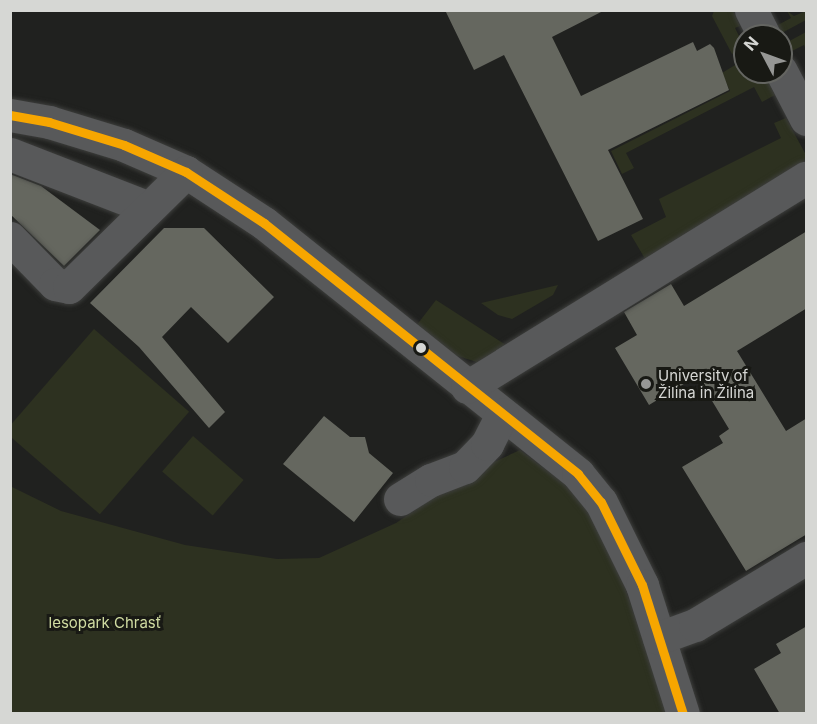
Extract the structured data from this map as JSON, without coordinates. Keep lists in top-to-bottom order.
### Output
{
  "parks": ["lesopark Chrasť"],
  "places": ["University of Žilina in Žilina"],
  "north": "top left"
}
